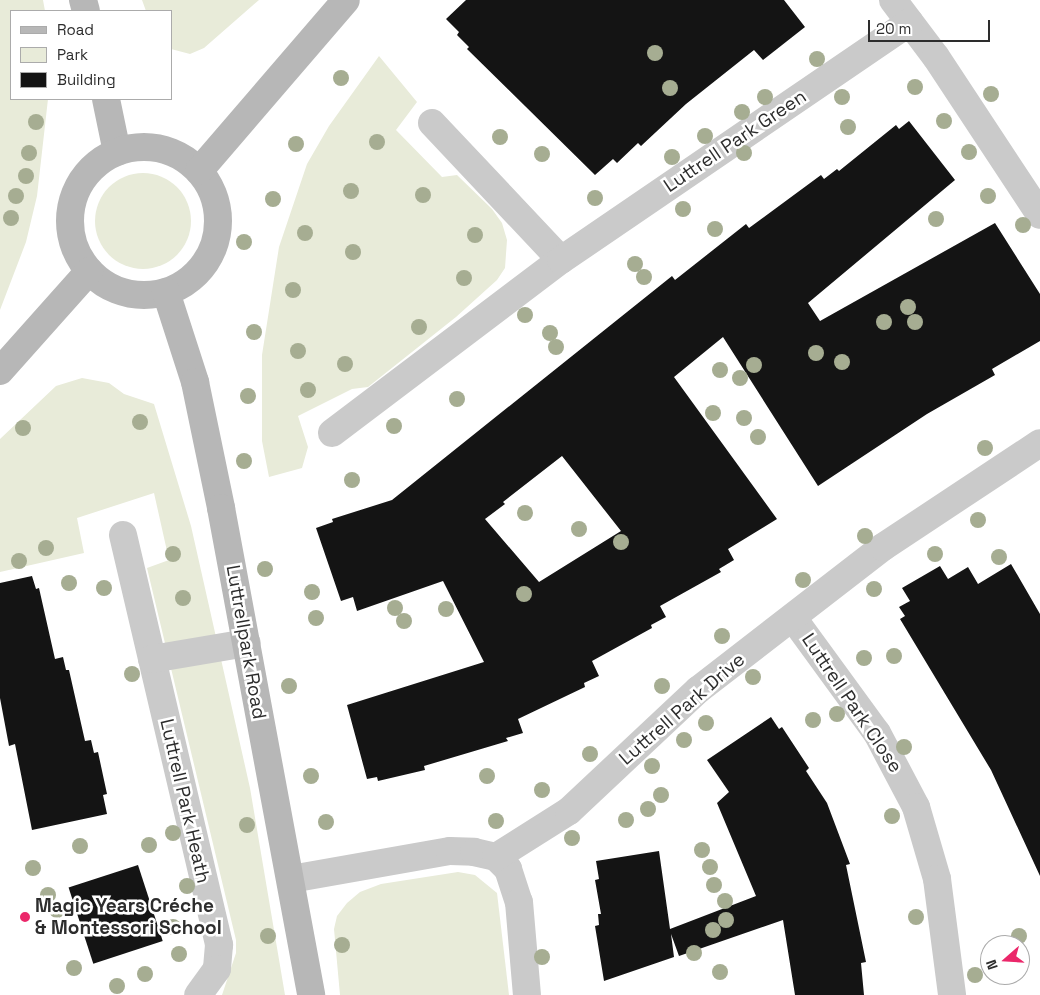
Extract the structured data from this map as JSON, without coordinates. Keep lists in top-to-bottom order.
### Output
{
  "streets": {
    "street": [
      "Luttrell Park Green",
      "Luttrellpark Road",
      "Luttrell Park Close",
      "Luttrell Park Drive",
      "Luttrell Park Heath"
    ]
  },
  "crossings": [
    ["Luttrell Park Close", "Luttrell Park Drive"]
  ],
  "places": ["Magic Years Créche & Montessori School"],
  "legend": ["Road", "Park", "Building"],
  "scale_bar": "20 m",
  "north": "left"
}
